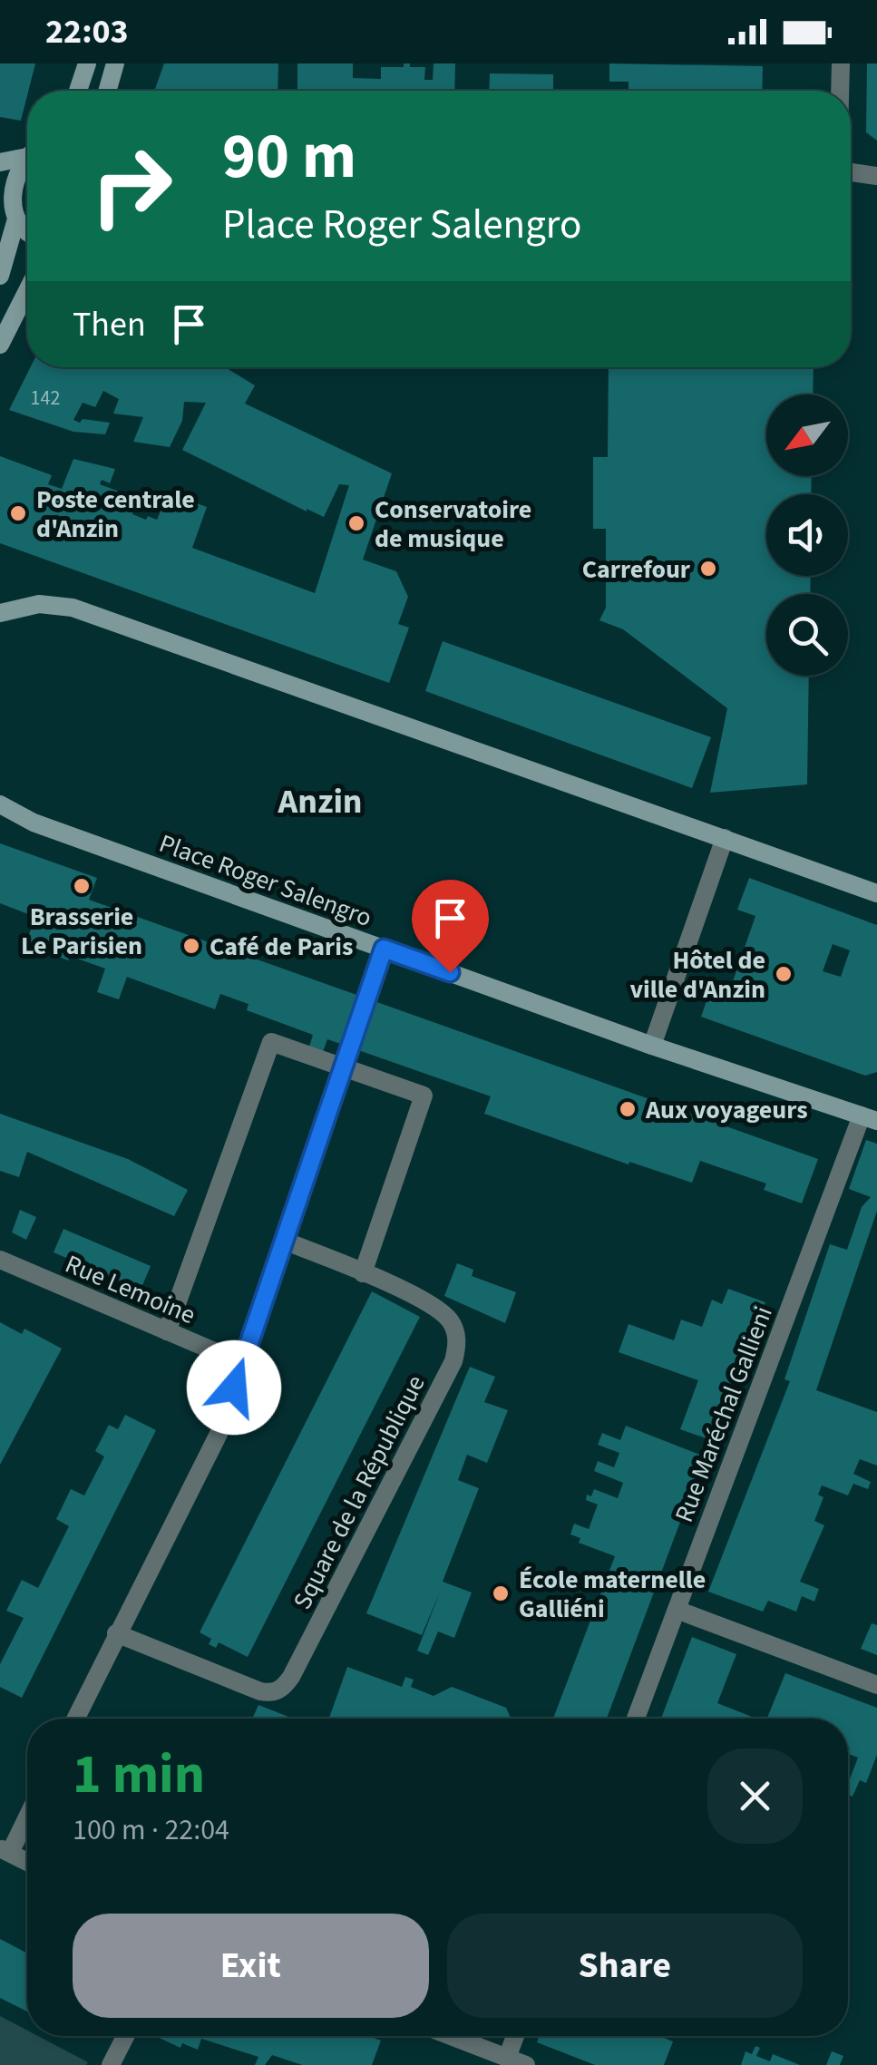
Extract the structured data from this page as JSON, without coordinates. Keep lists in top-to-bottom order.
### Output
{
  "streets": {
    "street": [
      "Place Roger Salengro",
      "Rue Lemoine",
      "Rue Maréchal Gallieni",
      "Square de la République"
    ]
  },
  "crossings": [
    ["Place Roger Salengro", "Rue Maréchal Gallieni"]
  ],
  "districts": ["Anzin"],
  "places": [
    "Poste centrale d'Anzin",
    "Conservatoire de musique",
    "Carrefour",
    "Brasserie Le Parisien",
    "Café de Paris",
    "Hôtel de ville d'Anzin",
    "Aux voyageurs",
    "École maternelle Galliéni"
  ],
  "house_numbers": ["142"],
  "north": "bottom left",
  "page": {
    "status": "22:03",
    "turn": ["90 m", "Place Roger Salengro"],
    "then": "Then",
    "heading": ["1 min", "100 m · 22:04"],
    "buttons": ["Exit", "Share"]
  }
}
